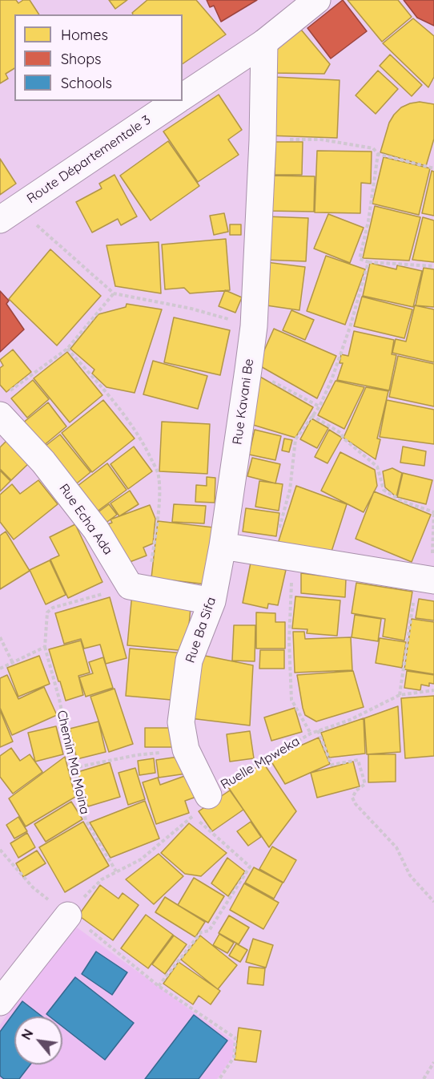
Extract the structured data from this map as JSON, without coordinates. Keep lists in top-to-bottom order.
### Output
{
  "streets": {
    "street": [
      "Route Départementale 3",
      "Rue Kavani Be",
      "Rue Echa Ada",
      "Rue Ba Sifa"
    ],
    "path": ["Chemin Ma Moina", "Ruelle Mpweka"]
  },
  "crossings": [
    ["Route Départementale 3", "Rue Kavani Be"],
    ["Rue Kavani Be", "Rue Ba Sifa"],
    ["Rue Echa Ada", "Chemin Ma Moina"],
    ["Rue Ba Sifa", "Ruelle Mpweka"],
    ["Chemin Ma Moina", "Ruelle Mpweka"]
  ],
  "legend": ["Homes", "Shops", "Schools"],
  "north": "top left"
}
